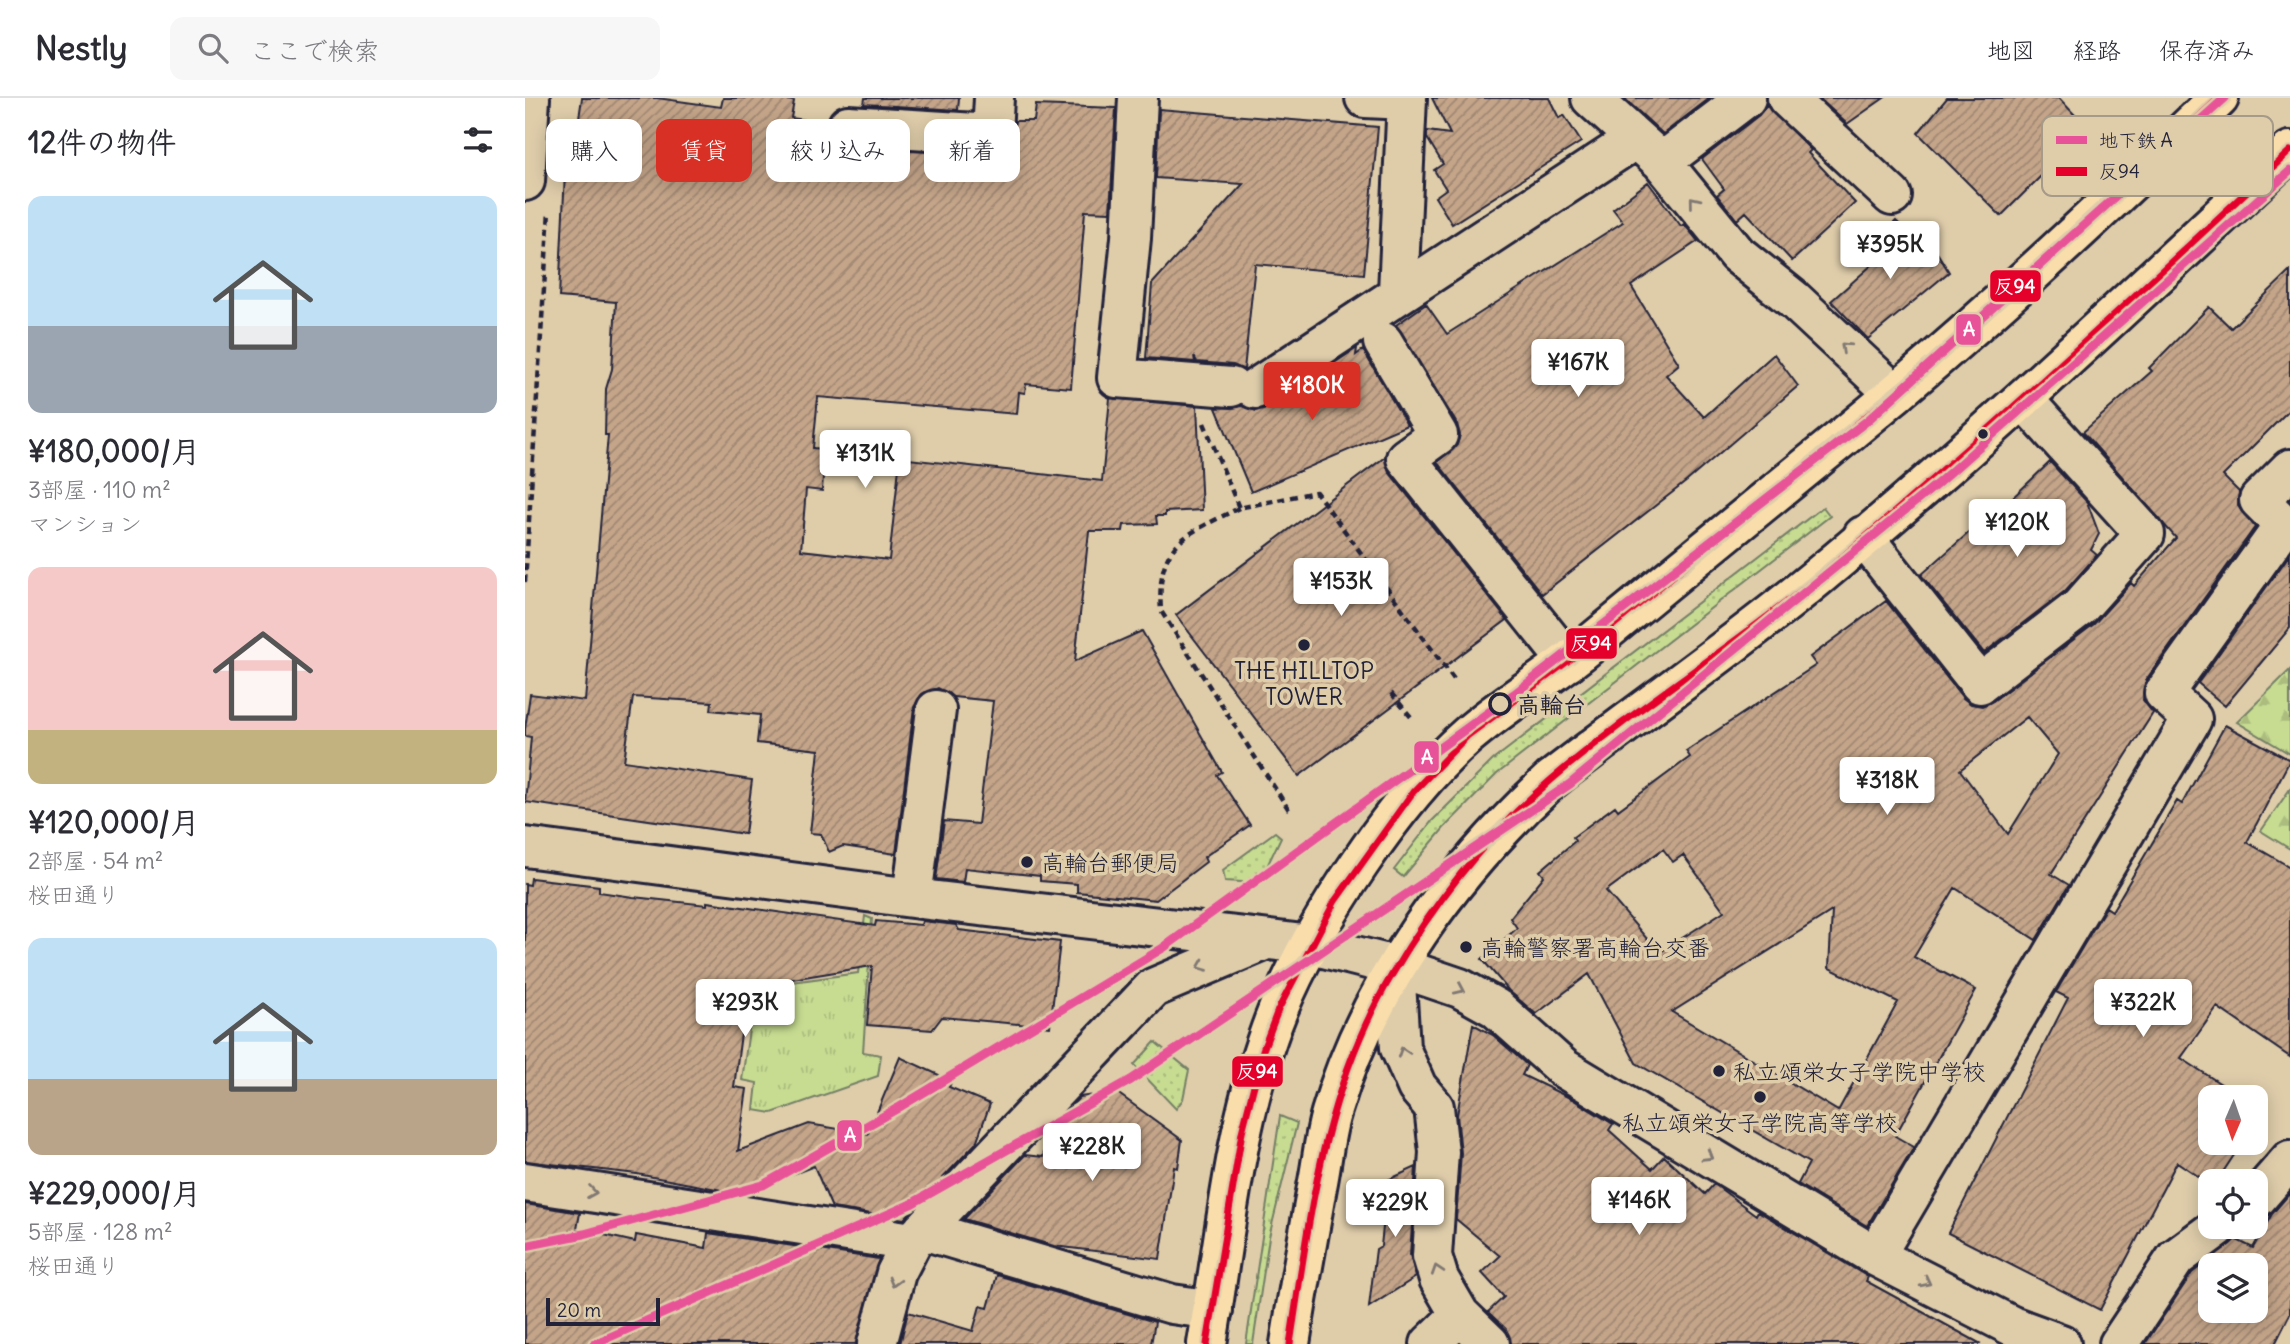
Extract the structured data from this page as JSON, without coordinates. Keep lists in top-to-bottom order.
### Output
{
  "places": [
    "THE HILLTOP TOWER",
    "高輪台",
    "高輪台郵便局",
    "高輪警察署高輪台交番",
    "私立頌栄女子学院中学校",
    "私立頌栄女子学院高等学校"
  ],
  "lines": ["metro line A", "transit line 反94"],
  "legend": ["地下鉄 A", "反94"],
  "scale_bar": "20 m",
  "north": "bottom",
  "page": {
    "header": "Nestly",
    "search": "ここで検索",
    "nav": ["地図", "経路", "保存済み"],
    "heading": "12件の物件",
    "chip": [
      "購入",
      "賃貸",
      "絞り込み",
      "新着"
    ],
    "list": [
      {
        "name": "¥180,000/月",
        "note": "3部屋 · 110 m² · マンション"
      },
      {
        "name": "¥120,000/月",
        "note": "2部屋 · 54 m² · 桜田通り"
      },
      {
        "name": "¥229,000/月",
        "note": "5部屋 · 128 m² · 桜田通り"
      }
    ],
    "price": [
      "¥395K",
      "¥167K",
      "¥180K",
      "¥131K",
      "¥120K",
      "¥153K",
      "¥318K",
      "¥293K",
      "¥322K",
      "¥228K",
      "¥146K",
      "¥229K"
    ],
    "scale": "20 m"
  }
}
